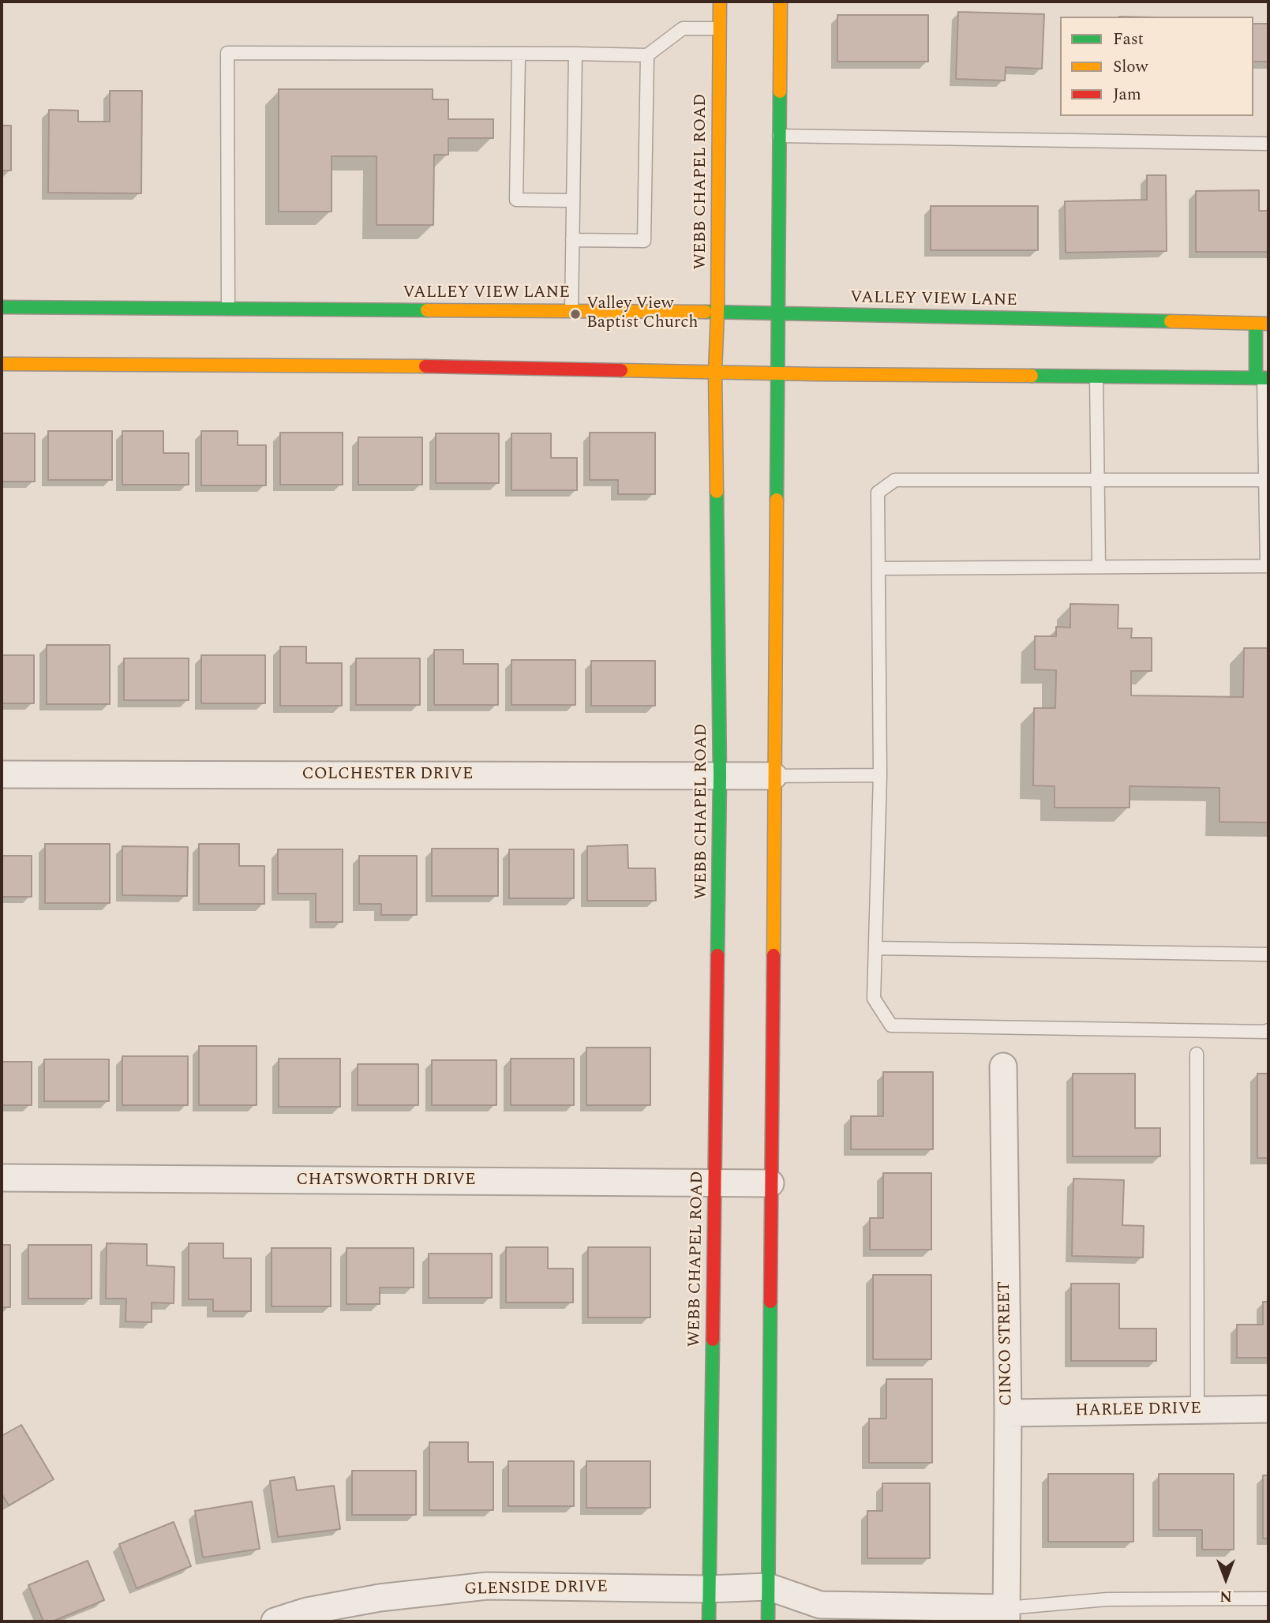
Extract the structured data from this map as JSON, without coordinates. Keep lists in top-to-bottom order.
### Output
{
  "streets": {
    "main road": ["WEBB CHAPEL ROAD", "VALLEY VIEW LANE"],
    "street": [
      "COLCHESTER DRIVE",
      "CHATSWORTH DRIVE",
      "CINCO STREET",
      "HARLEE DRIVE",
      "GLENSIDE DRIVE"
    ]
  },
  "crossings": [
    ["WEBB CHAPEL ROAD", "VALLEY VIEW LANE"],
    ["WEBB CHAPEL ROAD", "COLCHESTER DRIVE"],
    ["WEBB CHAPEL ROAD", "CHATSWORTH DRIVE"],
    ["WEBB CHAPEL ROAD", "GLENSIDE DRIVE"],
    ["CINCO STREET", "HARLEE DRIVE"]
  ],
  "places": ["Valley View Baptist Church"],
  "legend": ["Fast", "Slow", "Jam"],
  "north": "bottom"
}
